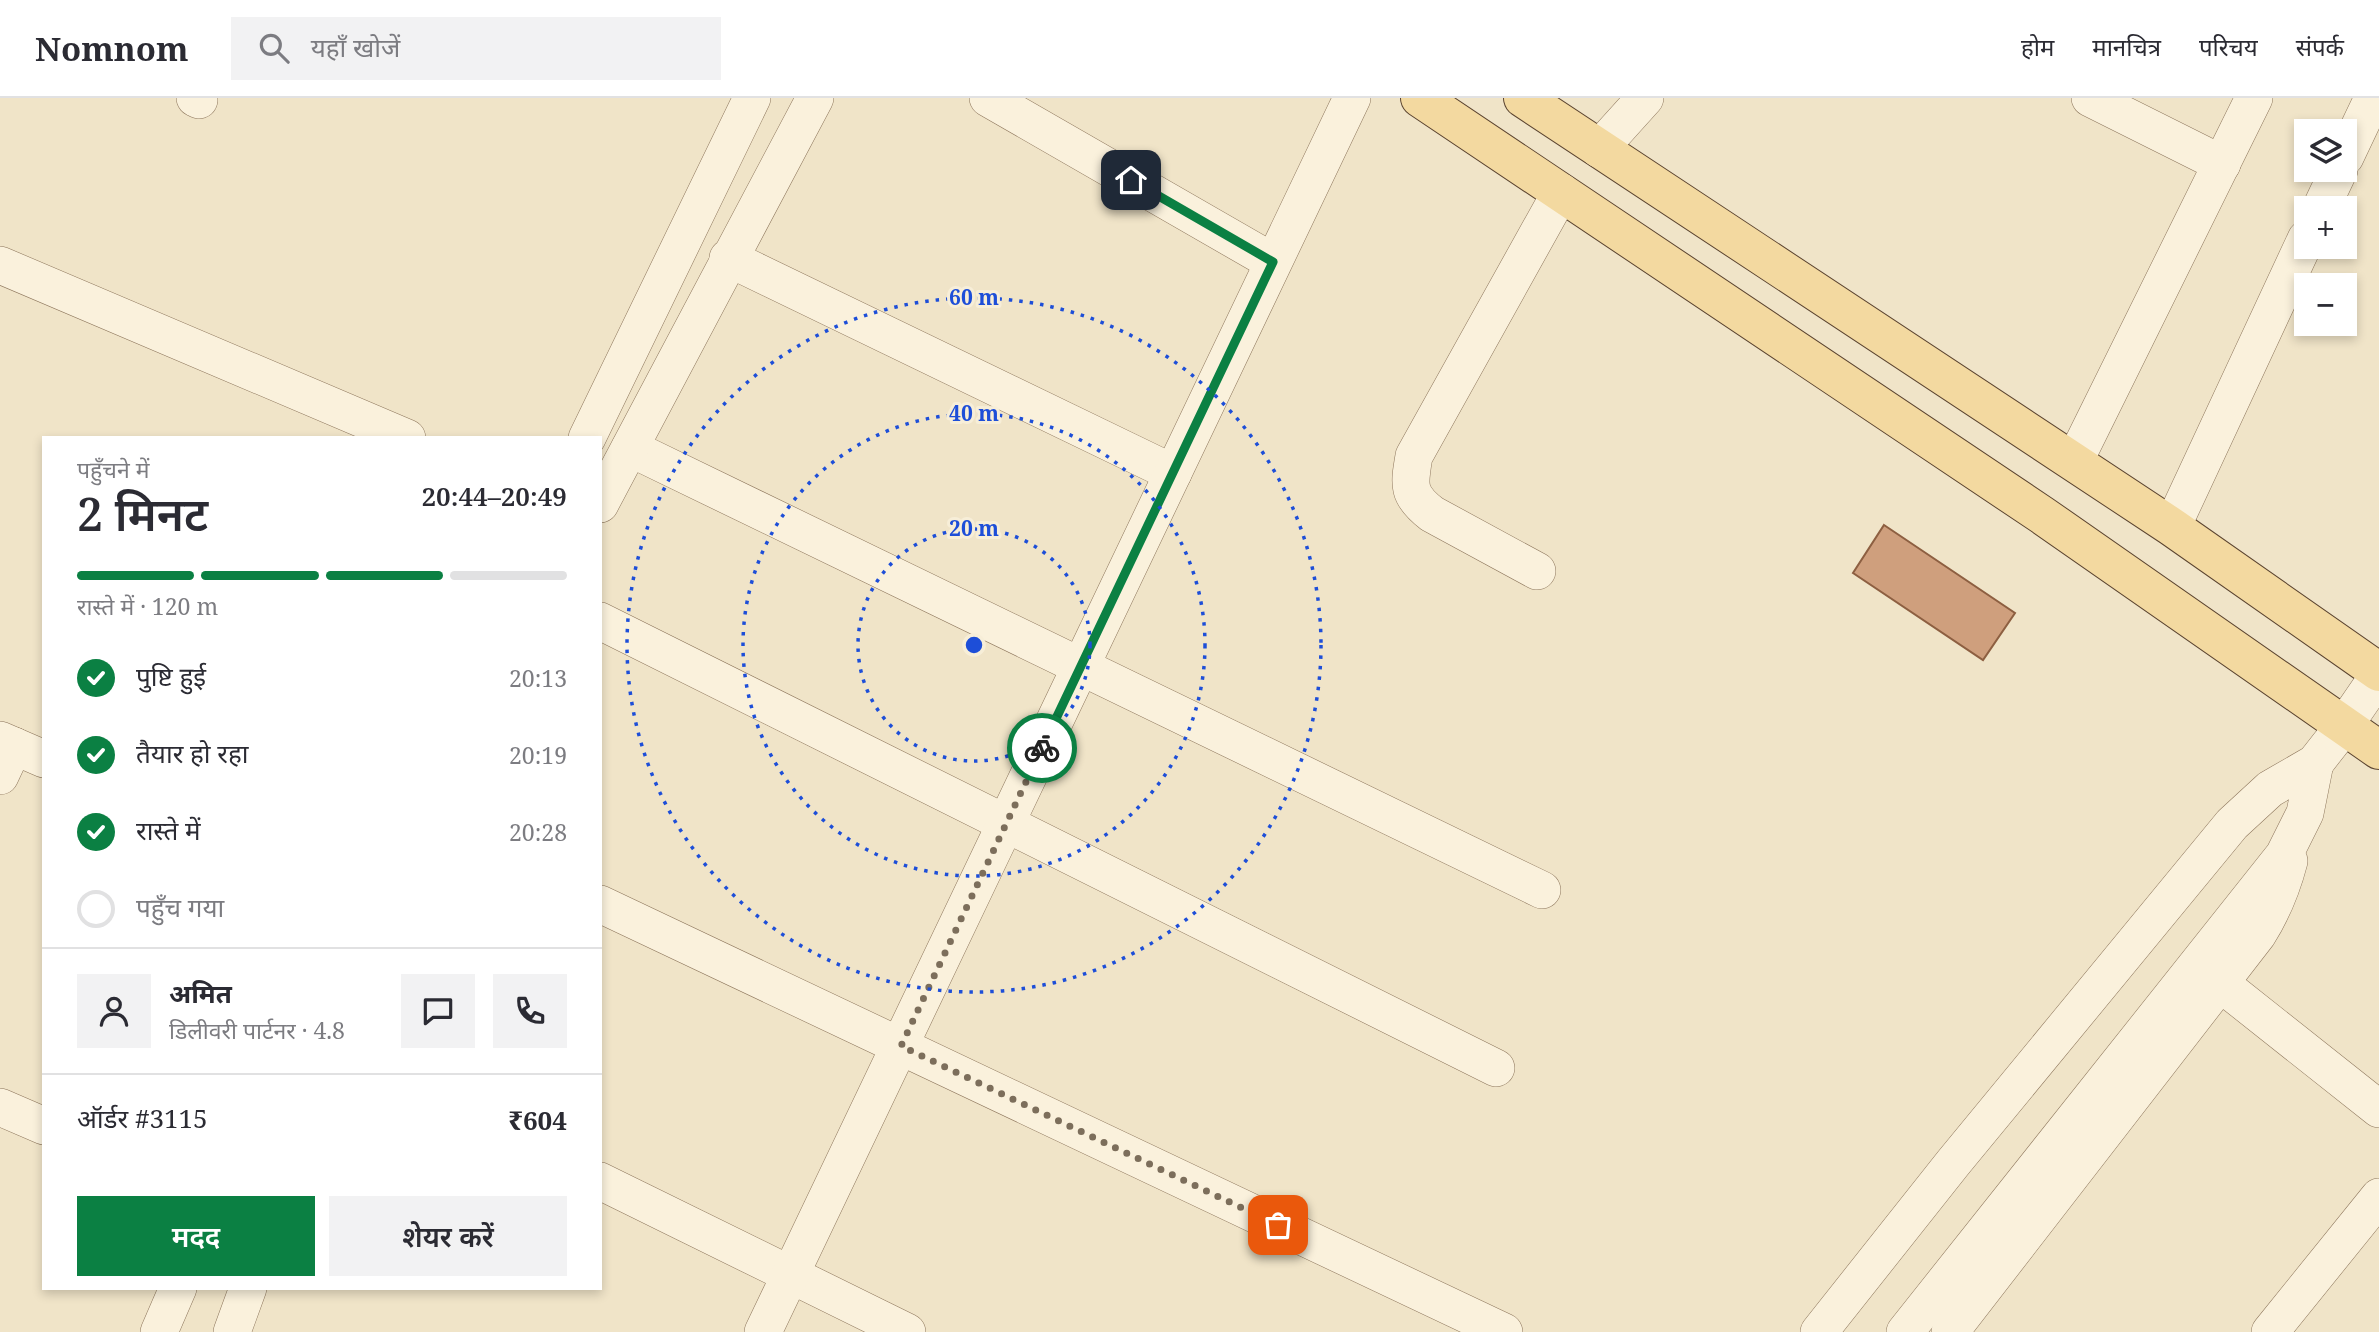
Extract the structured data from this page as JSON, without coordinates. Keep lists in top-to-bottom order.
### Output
{
  "page": {
    "header": "Nomnom",
    "search": "यहाँ खोजें",
    "nav": [
      "होम",
      "मानचित्र",
      "परिचय",
      "संपर्क"
    ],
    "map_buttons": ["+", "−"],
    "heading": ["2 मिनट", "पहुँचने में", "20:44–20:49"],
    "panel": [
      "अमित",
      "डिलीवरी पार्टनर · 4.8",
      "ऑर्डर #3115",
      "₹604"
    ],
    "bar": "रास्ते में · 120 m",
    "list": [
      ["पुष्टि हुई", "20:13"],
      ["तैयार हो रहा", "20:19"],
      ["रास्ते में", "20:28"],
      "पहुँच गया"
    ],
    "buttons": ["मदद", "शेयर करें"]
  },
  "rings": ["60 m", "40 m", "20 m"]
}
